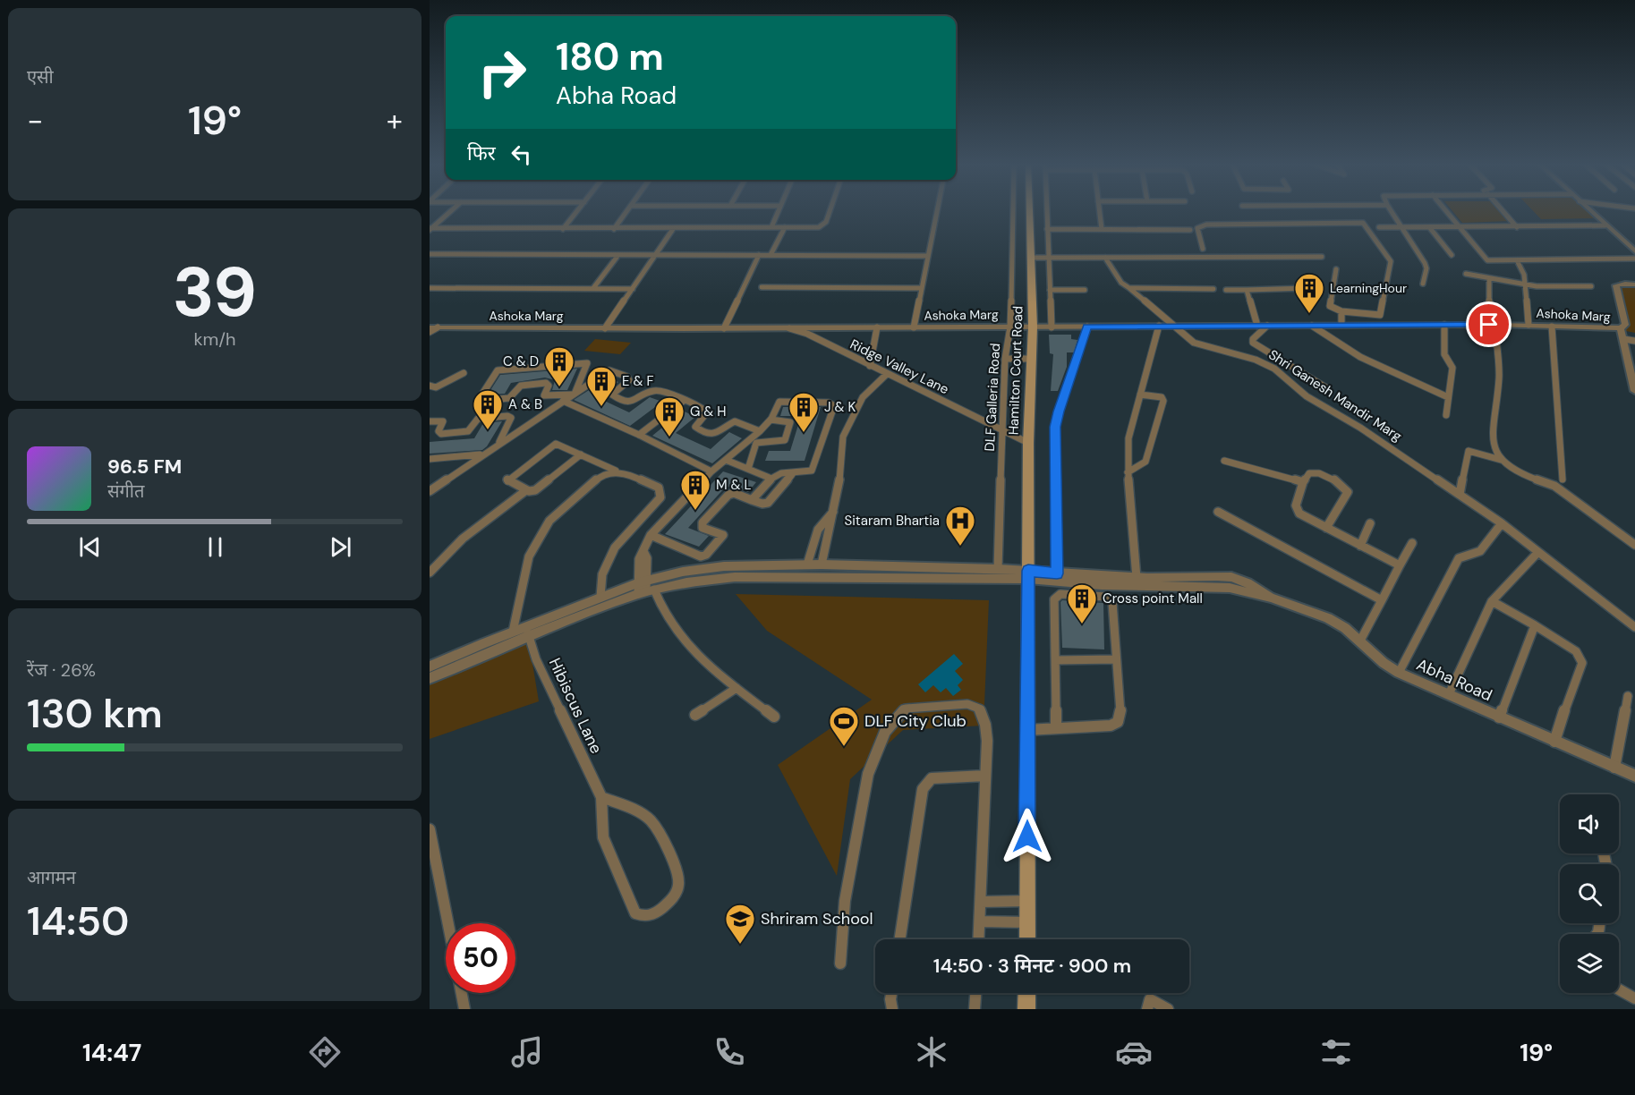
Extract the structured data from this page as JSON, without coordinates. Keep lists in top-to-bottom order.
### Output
{
  "streets": {
    "main road": ["Hamilton Court Road"],
    "street": [
      "Ashoka Marg",
      "Ridge Valley Lane",
      "Shri Ganesh Mandir Marg",
      "DLF Galleria Road",
      "Abha Road",
      "Hibiscus Lane"
    ]
  },
  "crossings": [
    ["Ashoka Marg", "Ridge Valley Lane"],
    ["Ashoka Marg", "Hamilton Court Road"],
    ["Ashoka Marg", "Shri Ganesh Mandir Marg"],
    ["Ashoka Marg", "DLF Galleria Road"],
    ["Ridge Valley Lane", "Hamilton Court Road"],
    ["Ridge Valley Lane", "DLF Galleria Road"],
    ["Hamilton Court Road", "Abha Road"]
  ],
  "places": {
    "building": [
      "LearningHour",
      "C & D",
      "E & F",
      "A & B",
      "J & K",
      "G & H",
      "M & L",
      "Cross point Mall"
    ],
    "hospital": ["Sitaram Bhartia"],
    "sports": ["DLF City Club"],
    "school or university": ["Shriram School"]
  },
  "page": {
    "tile": [
      "एसी",
      ["39", "km/h"],
      ["रेंज · 26%", "130 km"],
      ["आगमन", "14:50"]
    ],
    "turn": ["180 m", "Abha Road"],
    "heat": ["−", "19°", "+"],
    "then": "फिर",
    "song": ["96.5 FM", "संगीत"],
    "limit": "50",
    "trip": "14:50 · 3 मिनट · 900 m",
    "tabs": ["14:47", "19°"]
  }
}
